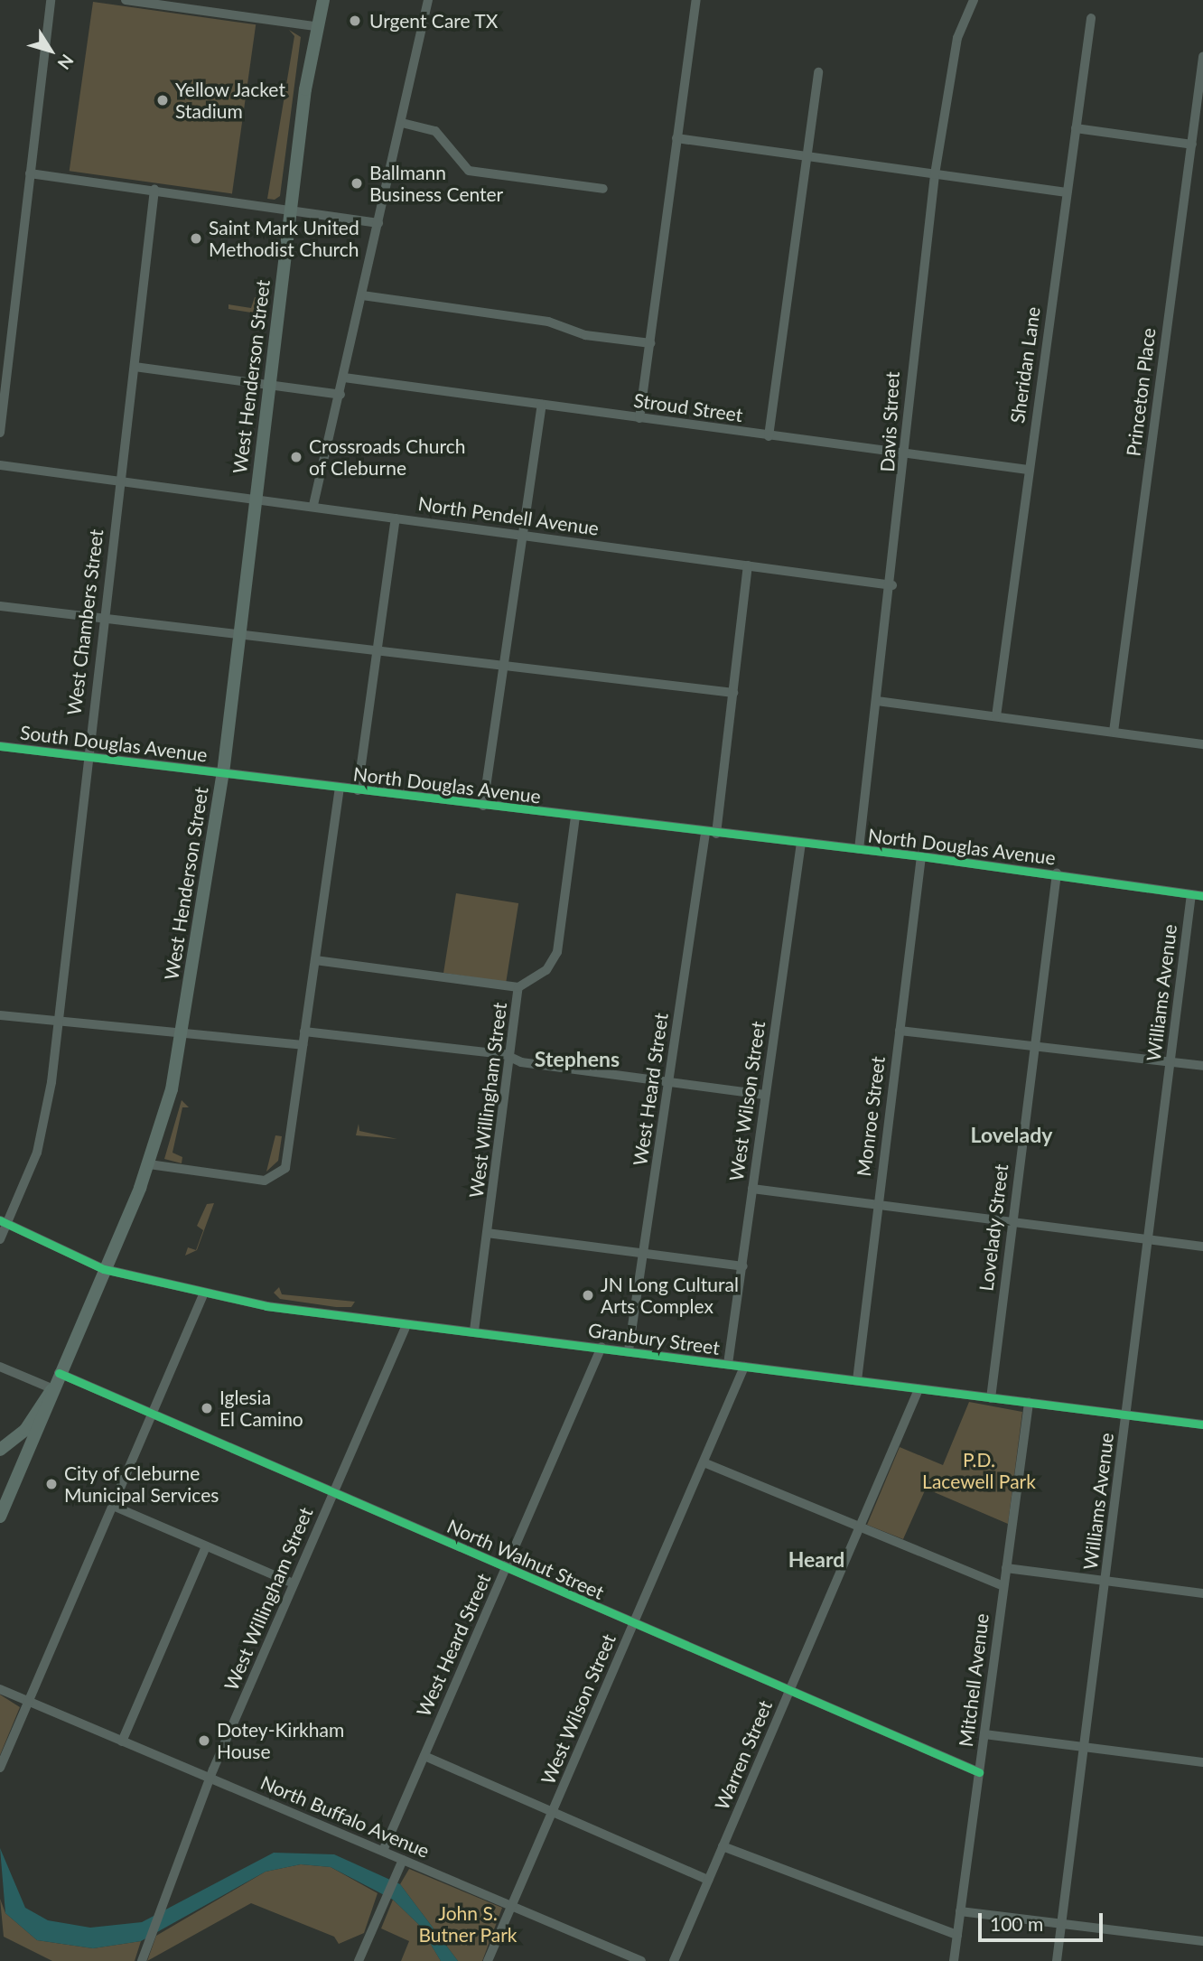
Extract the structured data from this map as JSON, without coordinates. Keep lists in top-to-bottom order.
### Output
{
  "streets": {
    "main road": ["West Henderson Street"],
    "street": [
      "Sheridan Lane",
      "Princeton Place",
      "Stroud Street",
      "Davis Street",
      "North Pendell Avenue",
      "West Chambers Street",
      "South Douglas Avenue",
      "North Douglas Avenue",
      "Williams Avenue",
      "West Heard Street",
      "West Willingham Street",
      "West Wilson Street",
      "Monroe Street",
      "Lovelady Street",
      "Granbury Street",
      "North Walnut Street",
      "Mitchell Avenue",
      "Warren Street",
      "North Buffalo Avenue"
    ]
  },
  "crossings": [
    ["Sheridan Lane", "Stroud Street"],
    ["West Henderson Street", "North Pendell Avenue"],
    ["West Henderson Street", "South Douglas Avenue"],
    ["West Henderson Street", "North Douglas Avenue"],
    ["West Henderson Street", "Granbury Street"],
    ["West Henderson Street", "North Walnut Street"],
    ["Stroud Street", "Davis Street"],
    ["Davis Street", "North Pendell Avenue"],
    ["Davis Street", "North Douglas Avenue"],
    ["North Pendell Avenue", "West Chambers Street"],
    ["North Pendell Avenue", "West Heard Street"],
    ["West Chambers Street", "South Douglas Avenue"],
    ["West Chambers Street", "Granbury Street"],
    ["South Douglas Avenue", "North Douglas Avenue"],
    ["North Douglas Avenue", "Williams Avenue"],
    ["North Douglas Avenue", "West Heard Street"],
    ["North Douglas Avenue", "West Willingham Street"],
    ["North Douglas Avenue", "West Wilson Street"],
    ["North Douglas Avenue", "Monroe Street"],
    ["North Douglas Avenue", "Lovelady Street"],
    ["Williams Avenue", "Granbury Street"],
    ["West Heard Street", "Granbury Street"],
    ["West Heard Street", "North Walnut Street"],
    ["West Heard Street", "North Buffalo Avenue"],
    ["West Willingham Street", "Granbury Street"],
    ["West Willingham Street", "North Walnut Street"],
    ["West Willingham Street", "North Buffalo Avenue"],
    ["West Wilson Street", "Granbury Street"],
    ["West Wilson Street", "North Walnut Street"],
    ["West Wilson Street", "North Buffalo Avenue"],
    ["Monroe Street", "Granbury Street"],
    ["Lovelady Street", "Granbury Street"],
    ["Granbury Street", "Mitchell Avenue"],
    ["Granbury Street", "Warren Street"],
    ["North Walnut Street", "Mitchell Avenue"],
    ["North Walnut Street", "Warren Street"]
  ],
  "districts": ["Stephens", "Lovelady", "Heard"],
  "parks": ["P.D. Lacewell Park", "John S. Butner Park"],
  "places": [
    "Urgent Care TX",
    "Yellow Jacket Stadium",
    "Ballmann Business Center",
    "Saint Mark United Methodist Church",
    "Crossroads Church of Cleburne",
    "JN Long Cultural Arts Complex",
    "Iglesia El Camino",
    "City of Cleburne Municipal Services",
    "Dotey-Kirkham House"
  ],
  "scale_bar": "100 m",
  "north": "bottom right"
}
